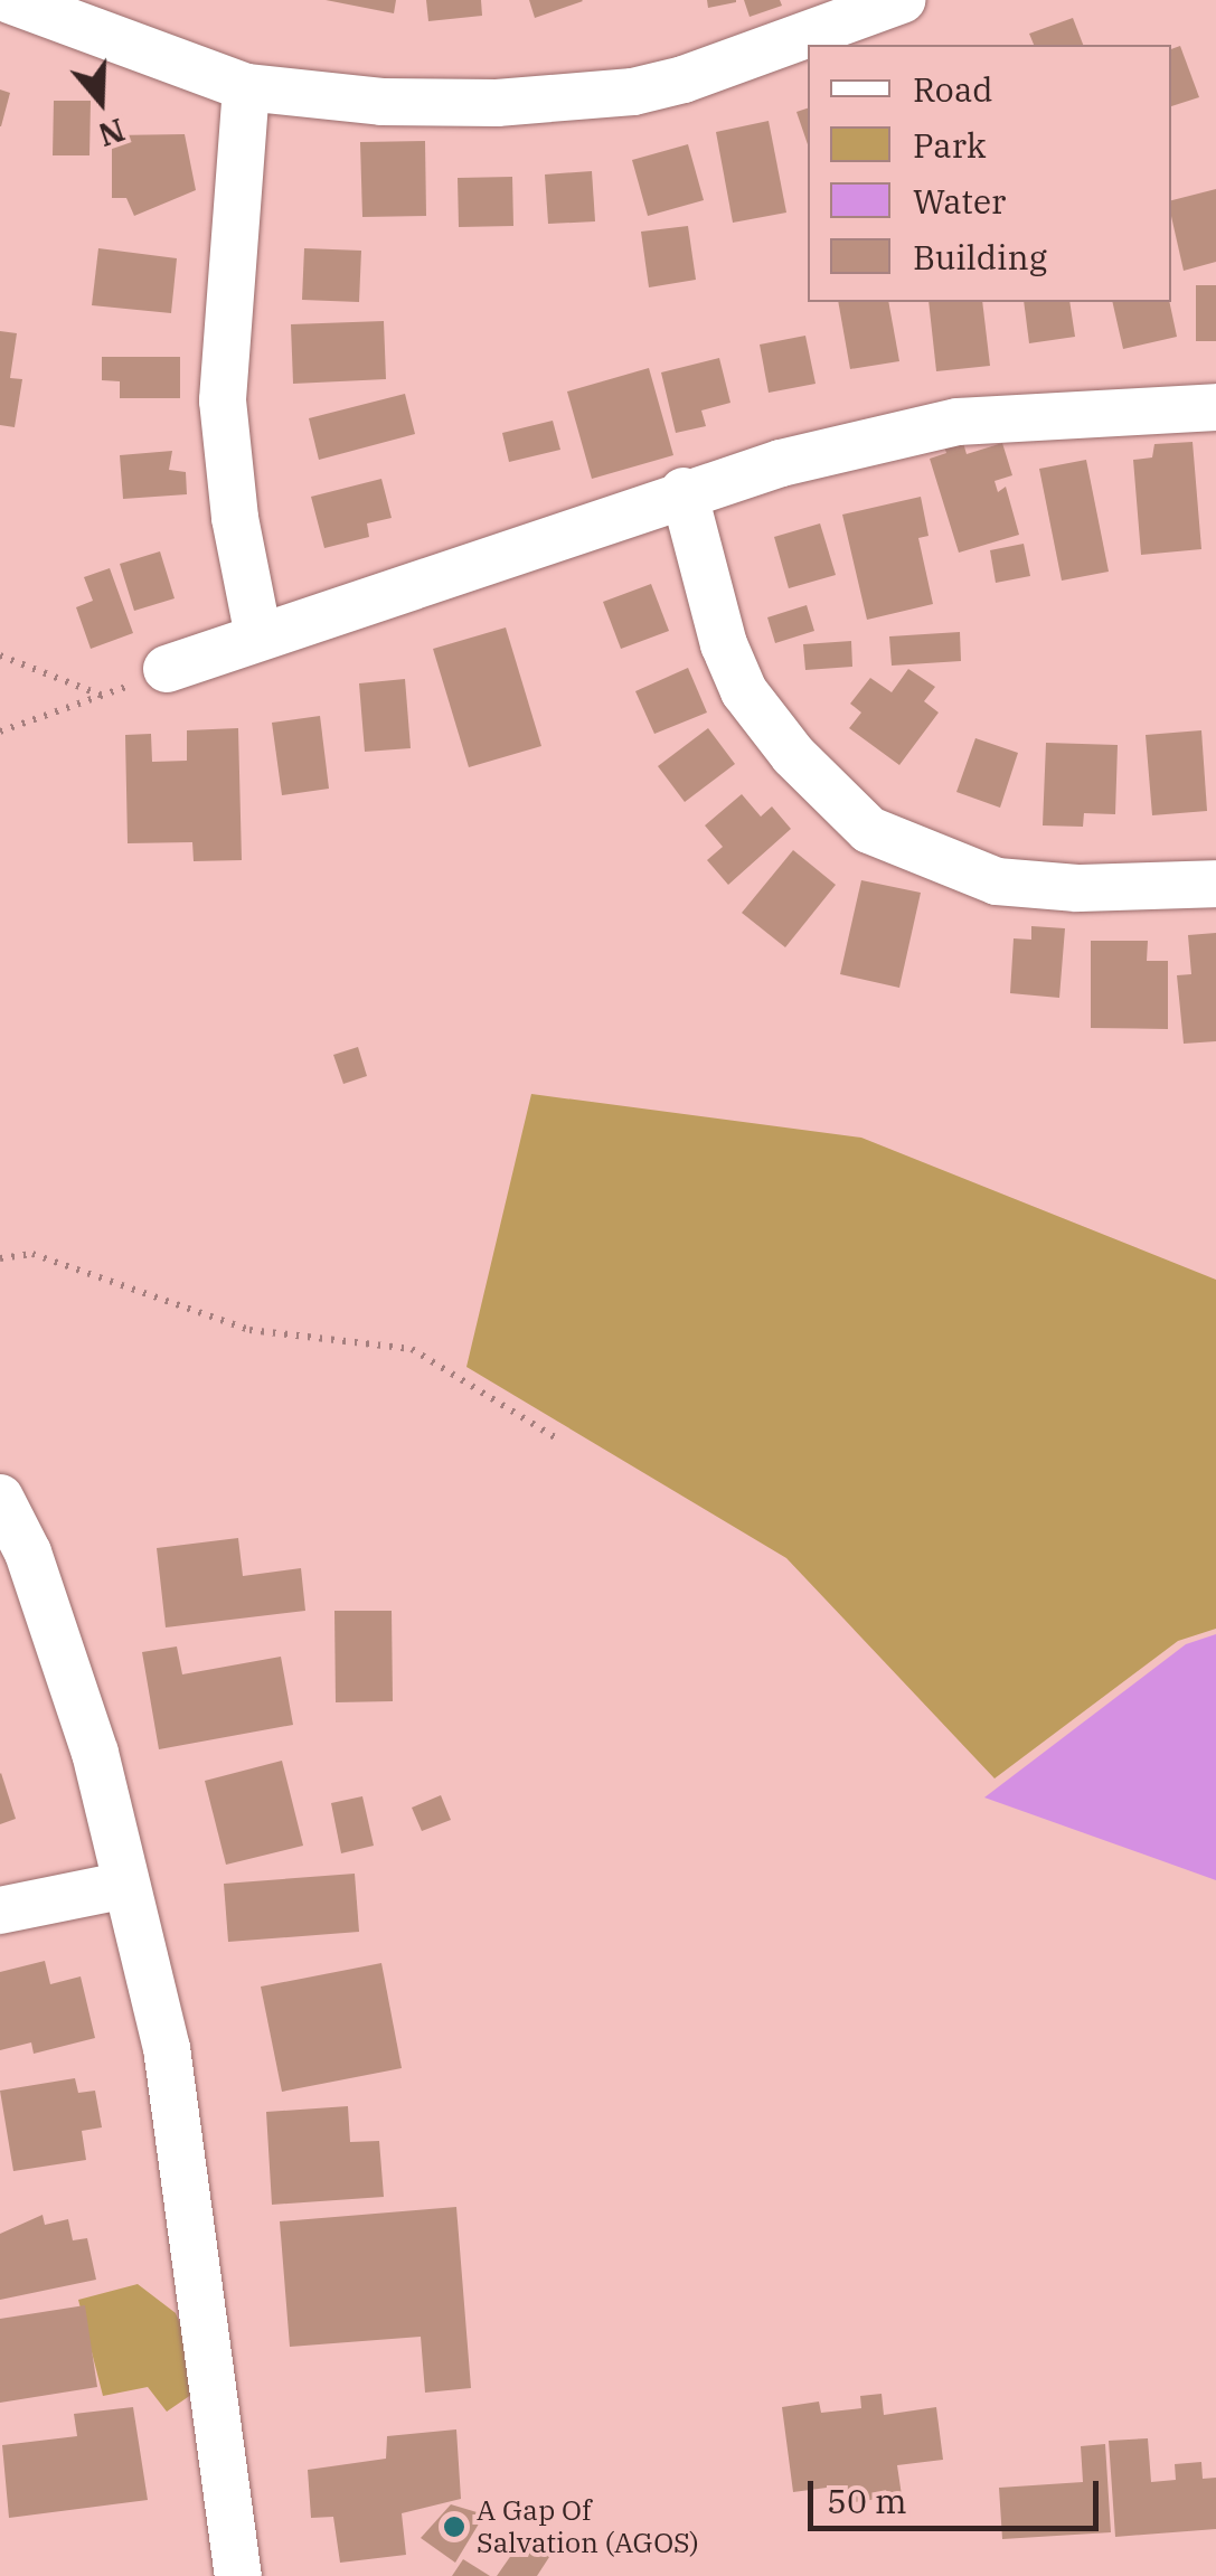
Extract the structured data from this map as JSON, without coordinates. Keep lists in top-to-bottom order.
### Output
{
  "places": ["A Gap Of Salvation (AGOS)"],
  "legend": [
    "Road",
    "Park",
    "Water",
    "Building"
  ],
  "scale_bar": "50 m",
  "north": "bottom"
}
